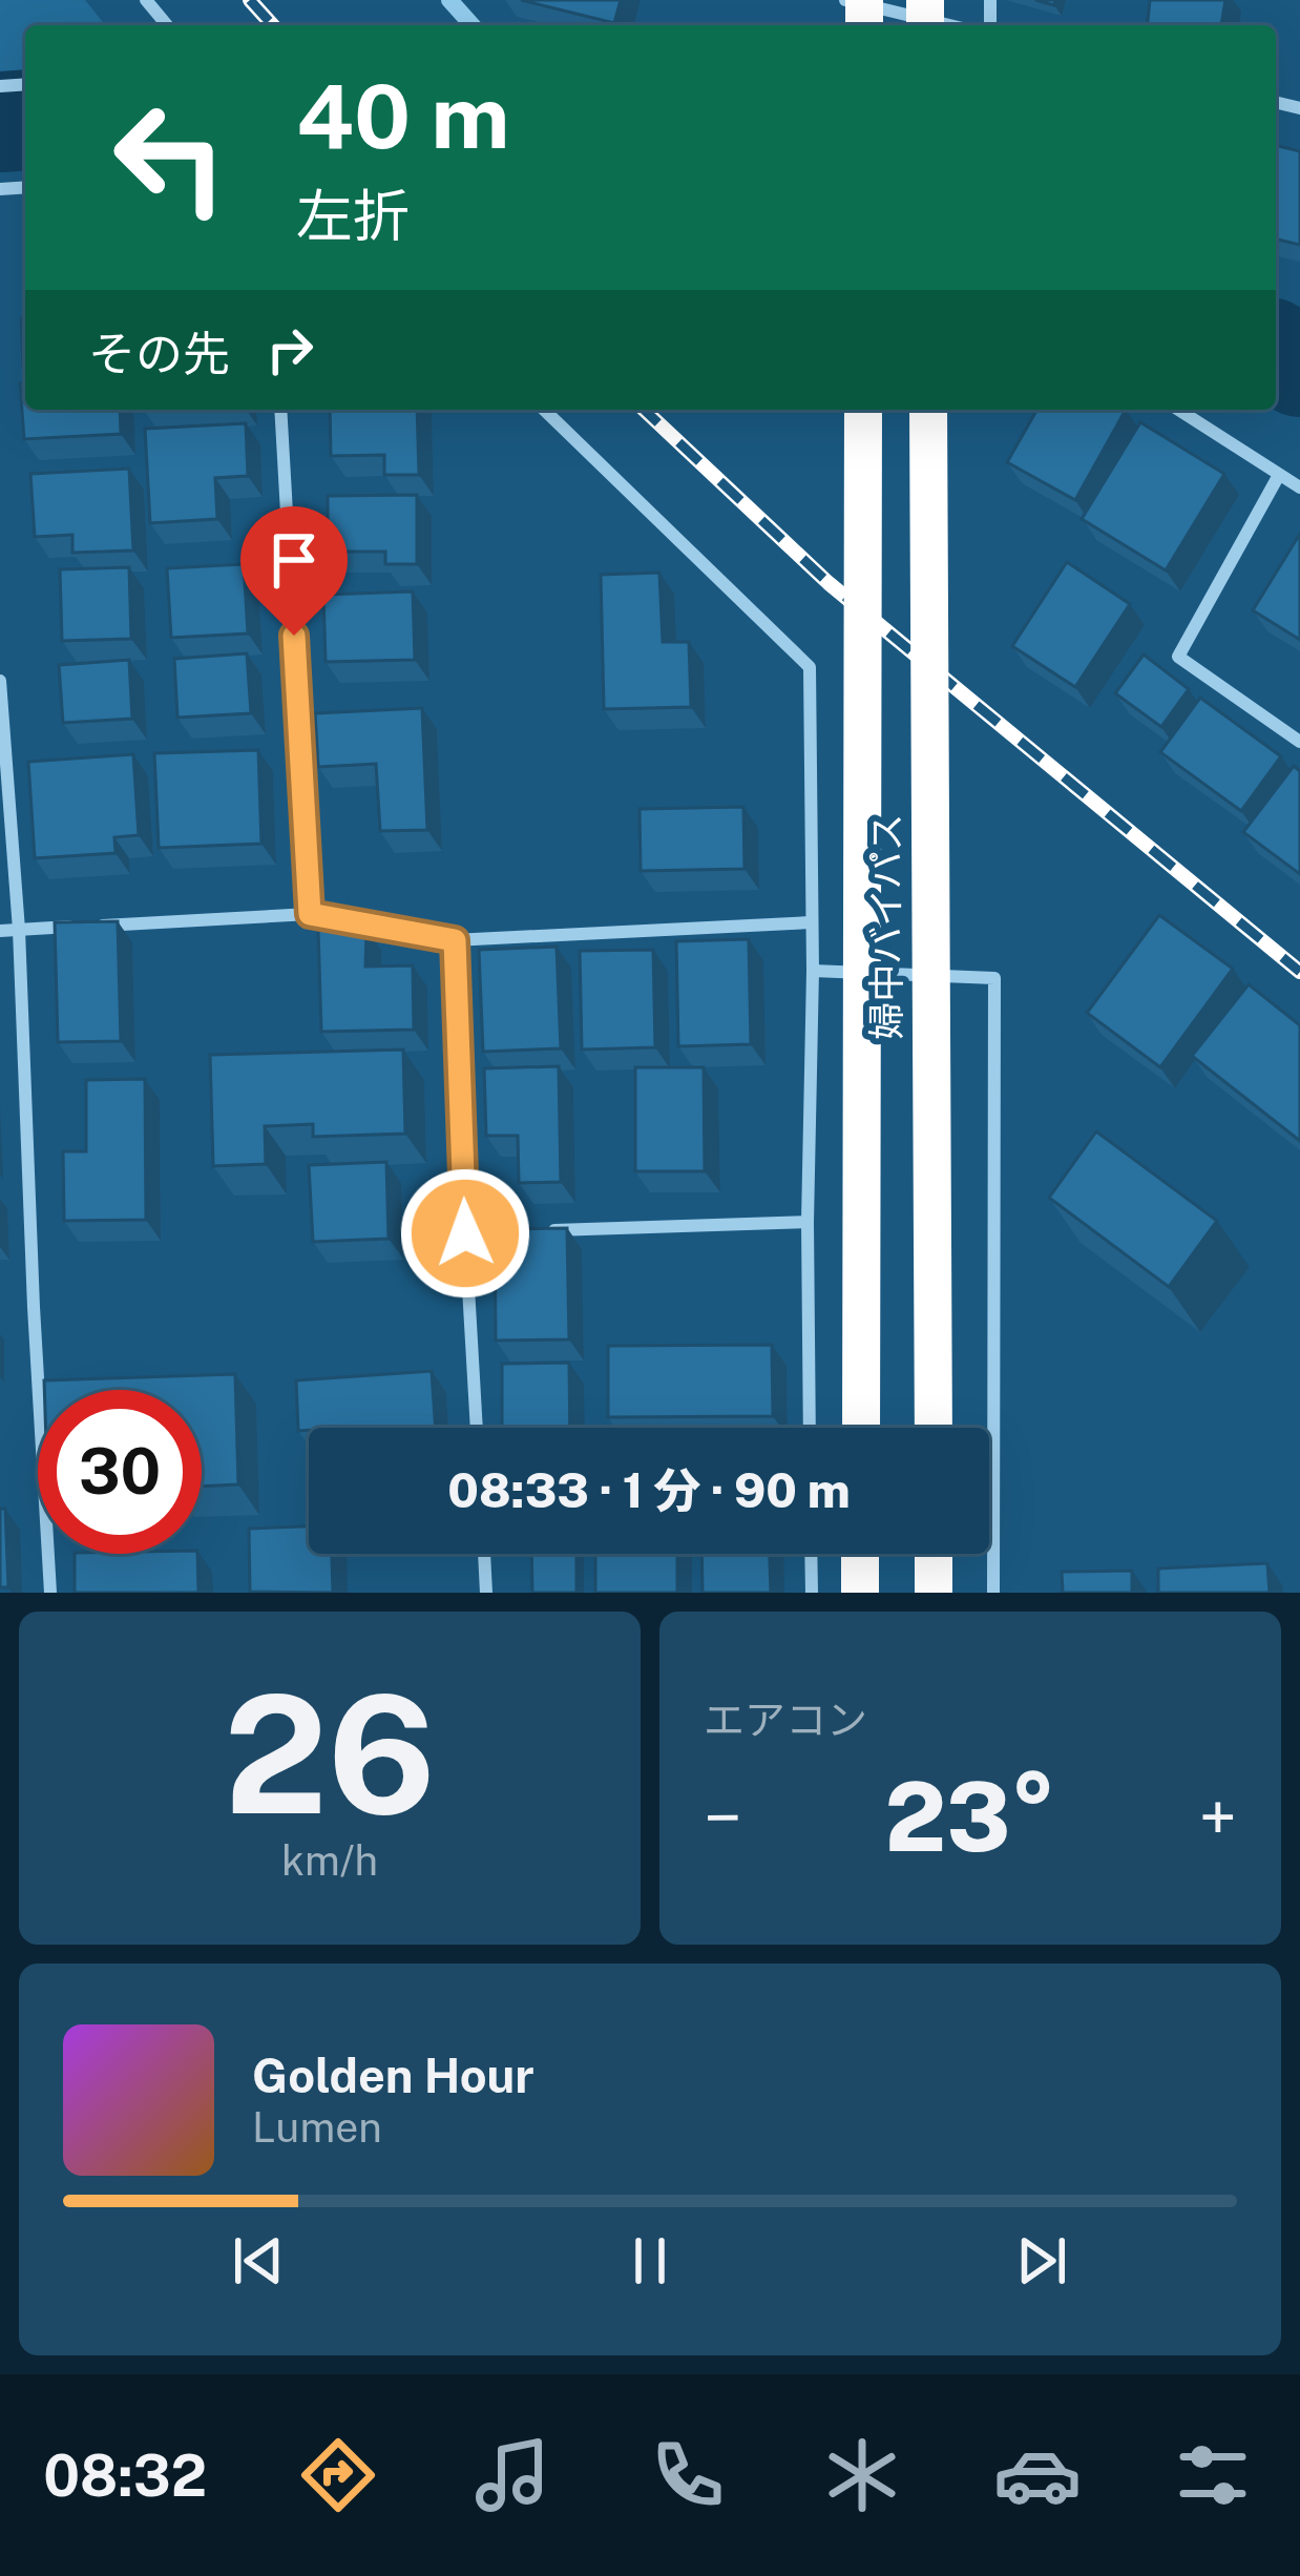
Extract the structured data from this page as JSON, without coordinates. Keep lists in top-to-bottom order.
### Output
{
  "streets": {
    "highway": ["婦中バイパス"]
  },
  "page": {
    "turn": ["40 m", "左折"],
    "then": "その先",
    "limit": "30",
    "trip": "08:33 · 1 分 · 90 m",
    "tile": [
      ["26", "km/h"],
      "エアコン"
    ],
    "heat": ["−", "23°", "+"],
    "song": ["Golden Hour", "Lumen"],
    "tabs": "08:32"
  }
}
